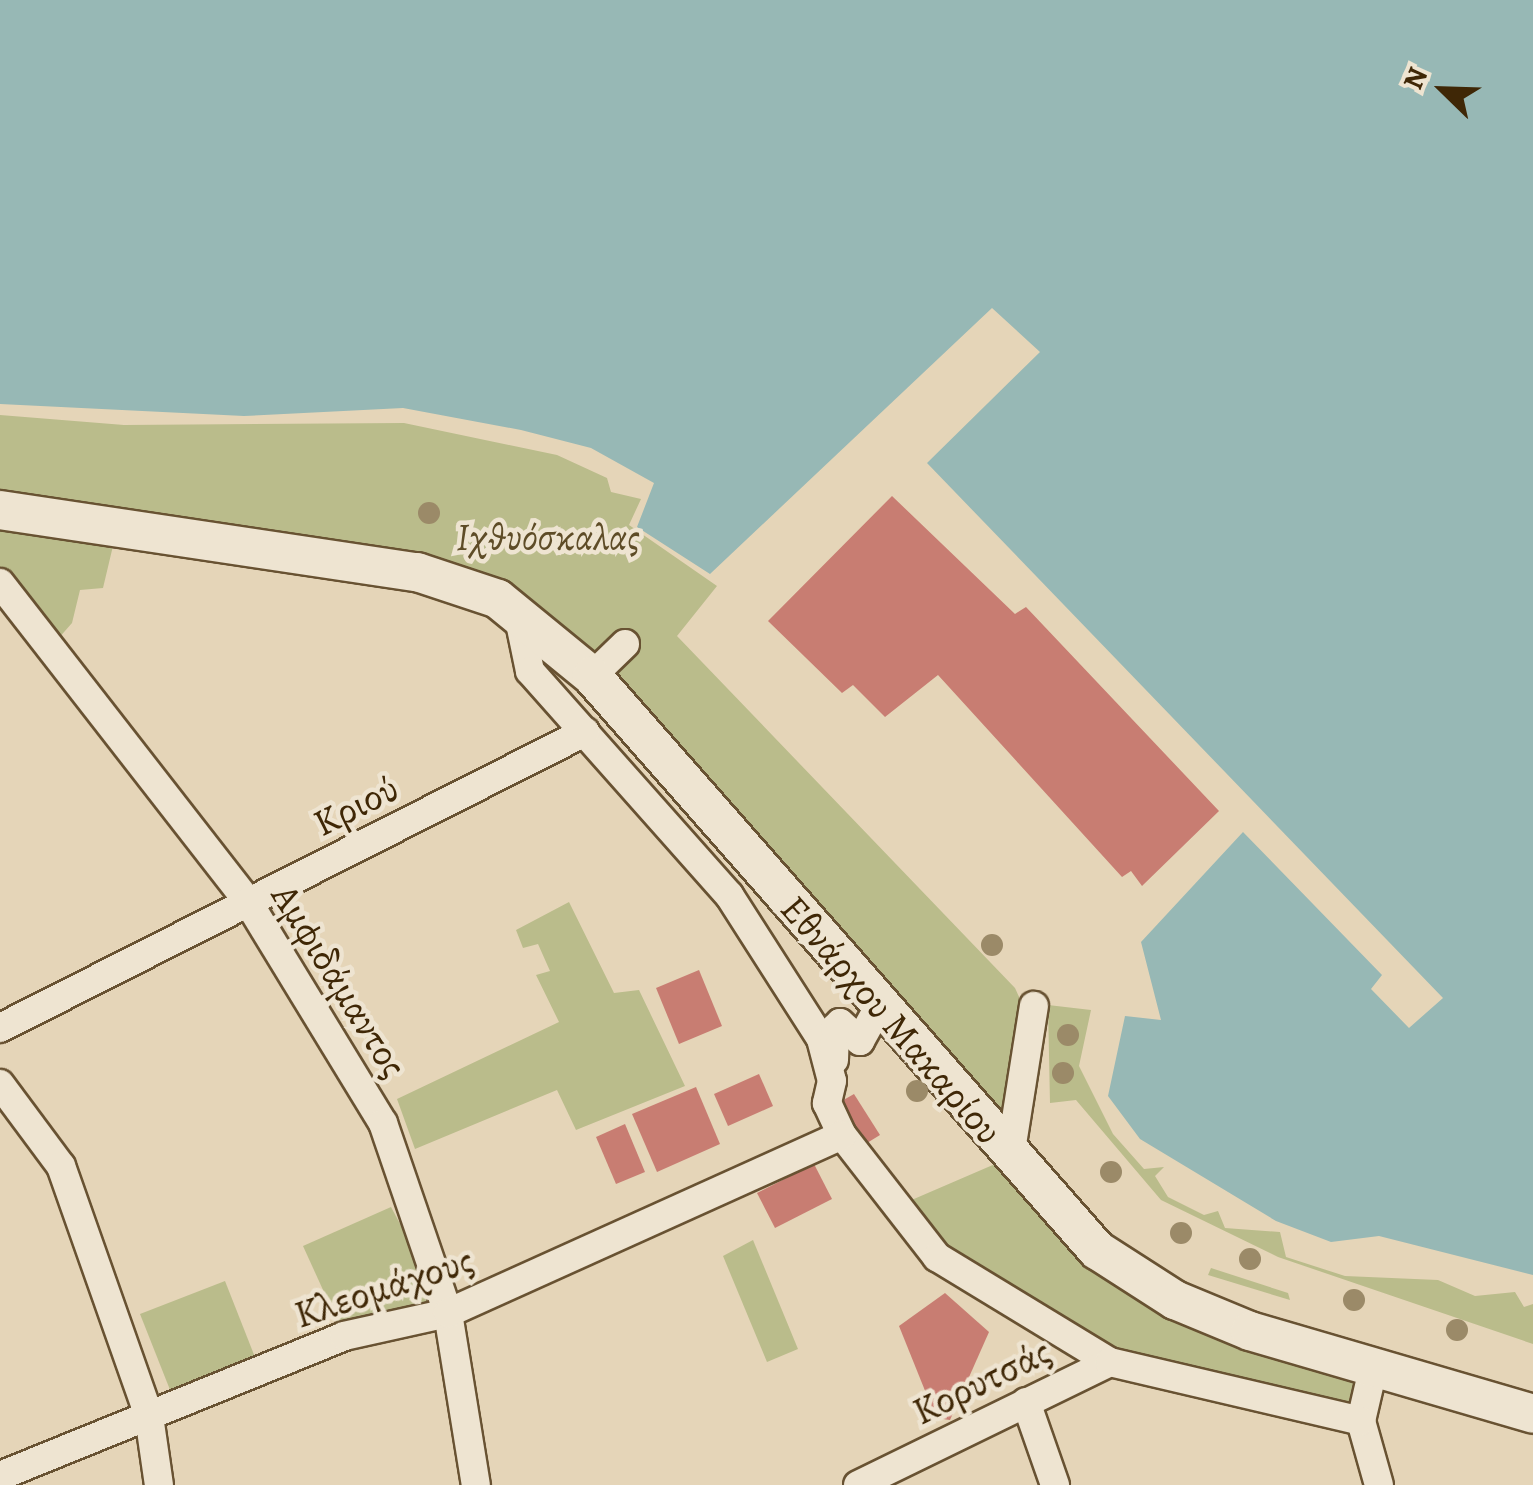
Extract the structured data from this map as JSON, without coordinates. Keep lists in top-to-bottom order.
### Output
{
  "streets": {
    "street": [
      "Κριού",
      "Αμφιδάμαντος",
      "Εθνάρχου Μακαρίου",
      "Κλεομάχους",
      "Κορυτσάς"
    ]
  },
  "crossings": [
    ["Κριού", "Αμφιδάμαντος"],
    ["Αμφιδάμαντος", "Κλεομάχους"]
  ],
  "parks": ["Ιχθυόσκαλας"],
  "north": "top left"
}
